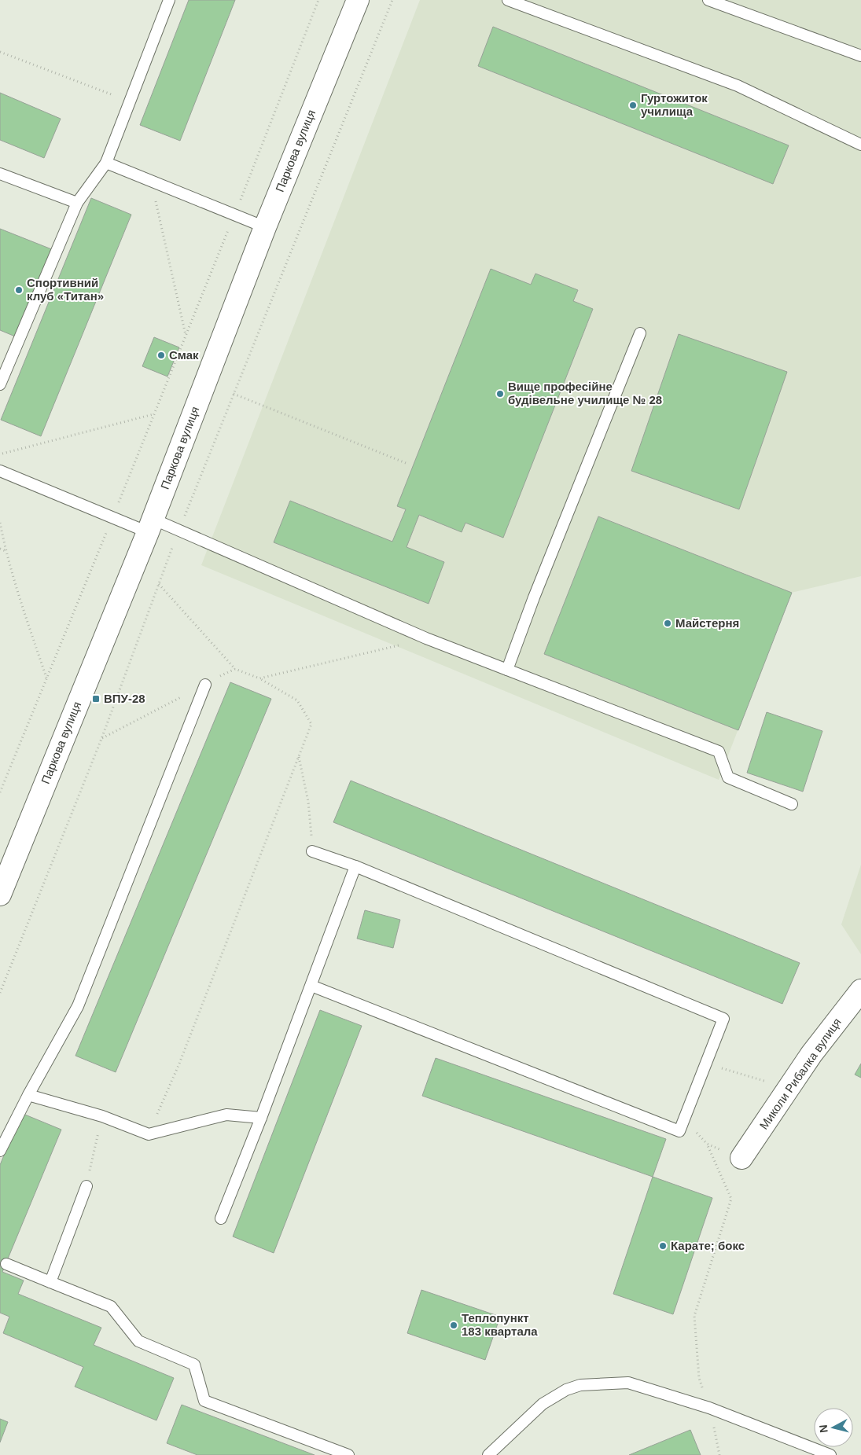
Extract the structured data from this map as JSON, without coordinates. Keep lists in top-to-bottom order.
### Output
{
  "streets": {
    "street": ["Паркова вулиця", "Миколи Рибалка вулиця"]
  },
  "places": {
    "other": [
      "Гуртожиток училища",
      "Спортивний клуб «Титан»",
      "Смак",
      "Вище професійне будівельне училище № 28",
      "Майстерня",
      "Карате; бокс",
      "Теплопункт 183 квартала"
    ],
    "transit": ["ВПУ-28"]
  },
  "north": "left"
}
